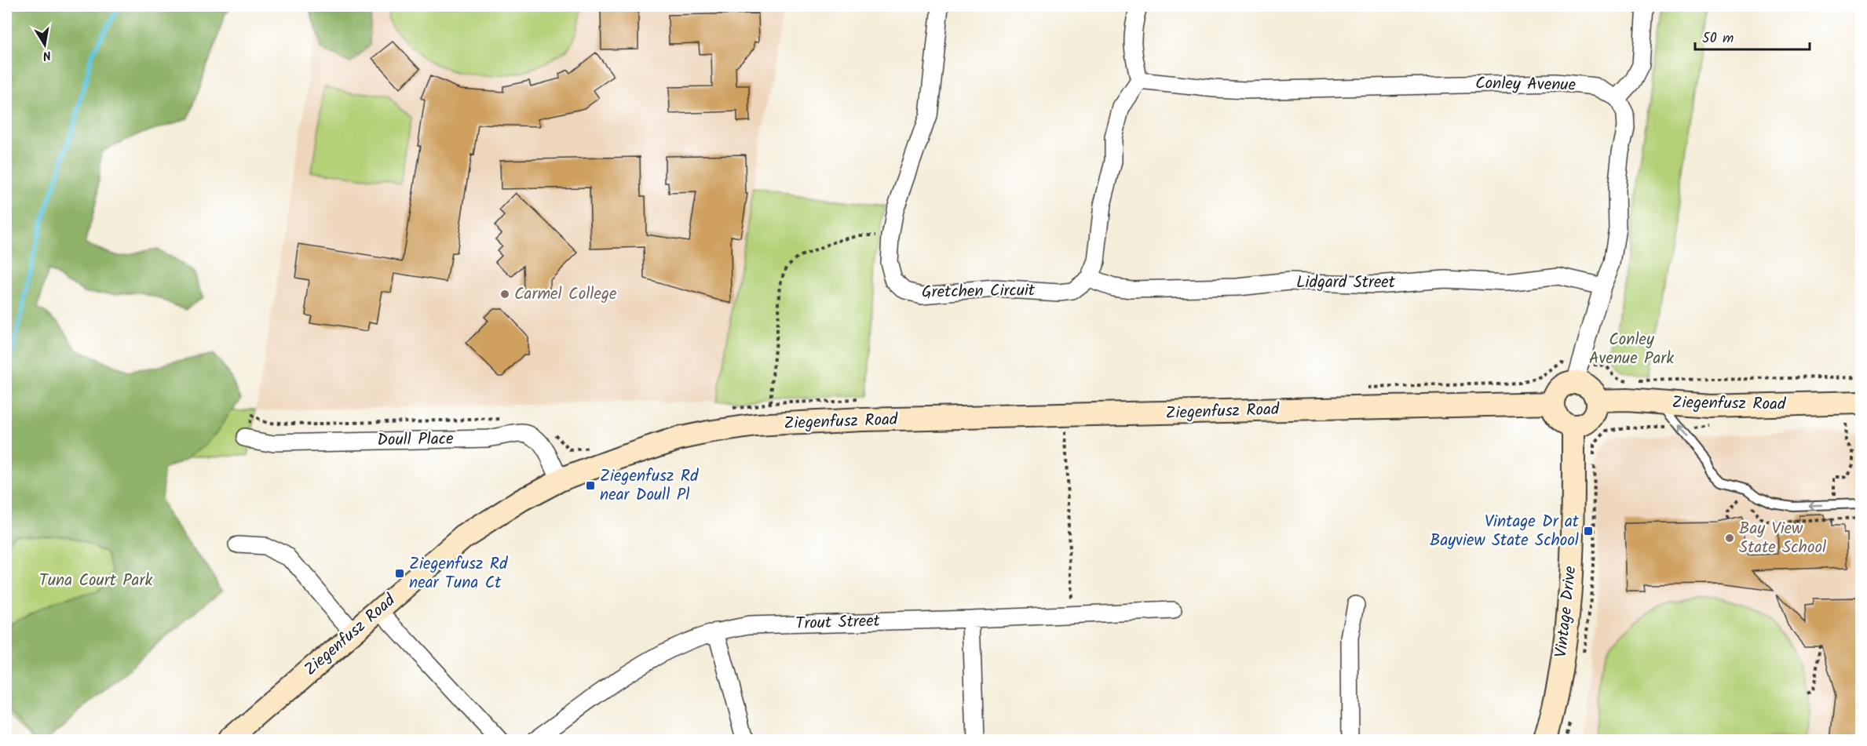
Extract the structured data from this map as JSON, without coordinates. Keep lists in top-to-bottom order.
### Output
{
  "streets": {
    "street": [
      "Conley Avenue",
      "Lidgard Street",
      "Gretchen Circuit",
      "Ziegenfusz Road",
      "Doull Place",
      "Vintage Drive",
      "Trout Street"
    ]
  },
  "crossings": [
    ["Lidgard Street", "Gretchen Circuit"],
    ["Ziegenfusz Road", "Doull Place"]
  ],
  "parks": ["Conley Avenue Park", "Tuna Court Park"],
  "places": {
    "other": ["Carmel College", "Bay View State School"],
    "transit": ["Ziegenfusz Rd near Doull Pl", "Vintage Dr at Bayview State School", "Ziegenfusz Rd near Tuna Ct"]
  },
  "scale_bar": "50 m",
  "north": "bottom"
}
